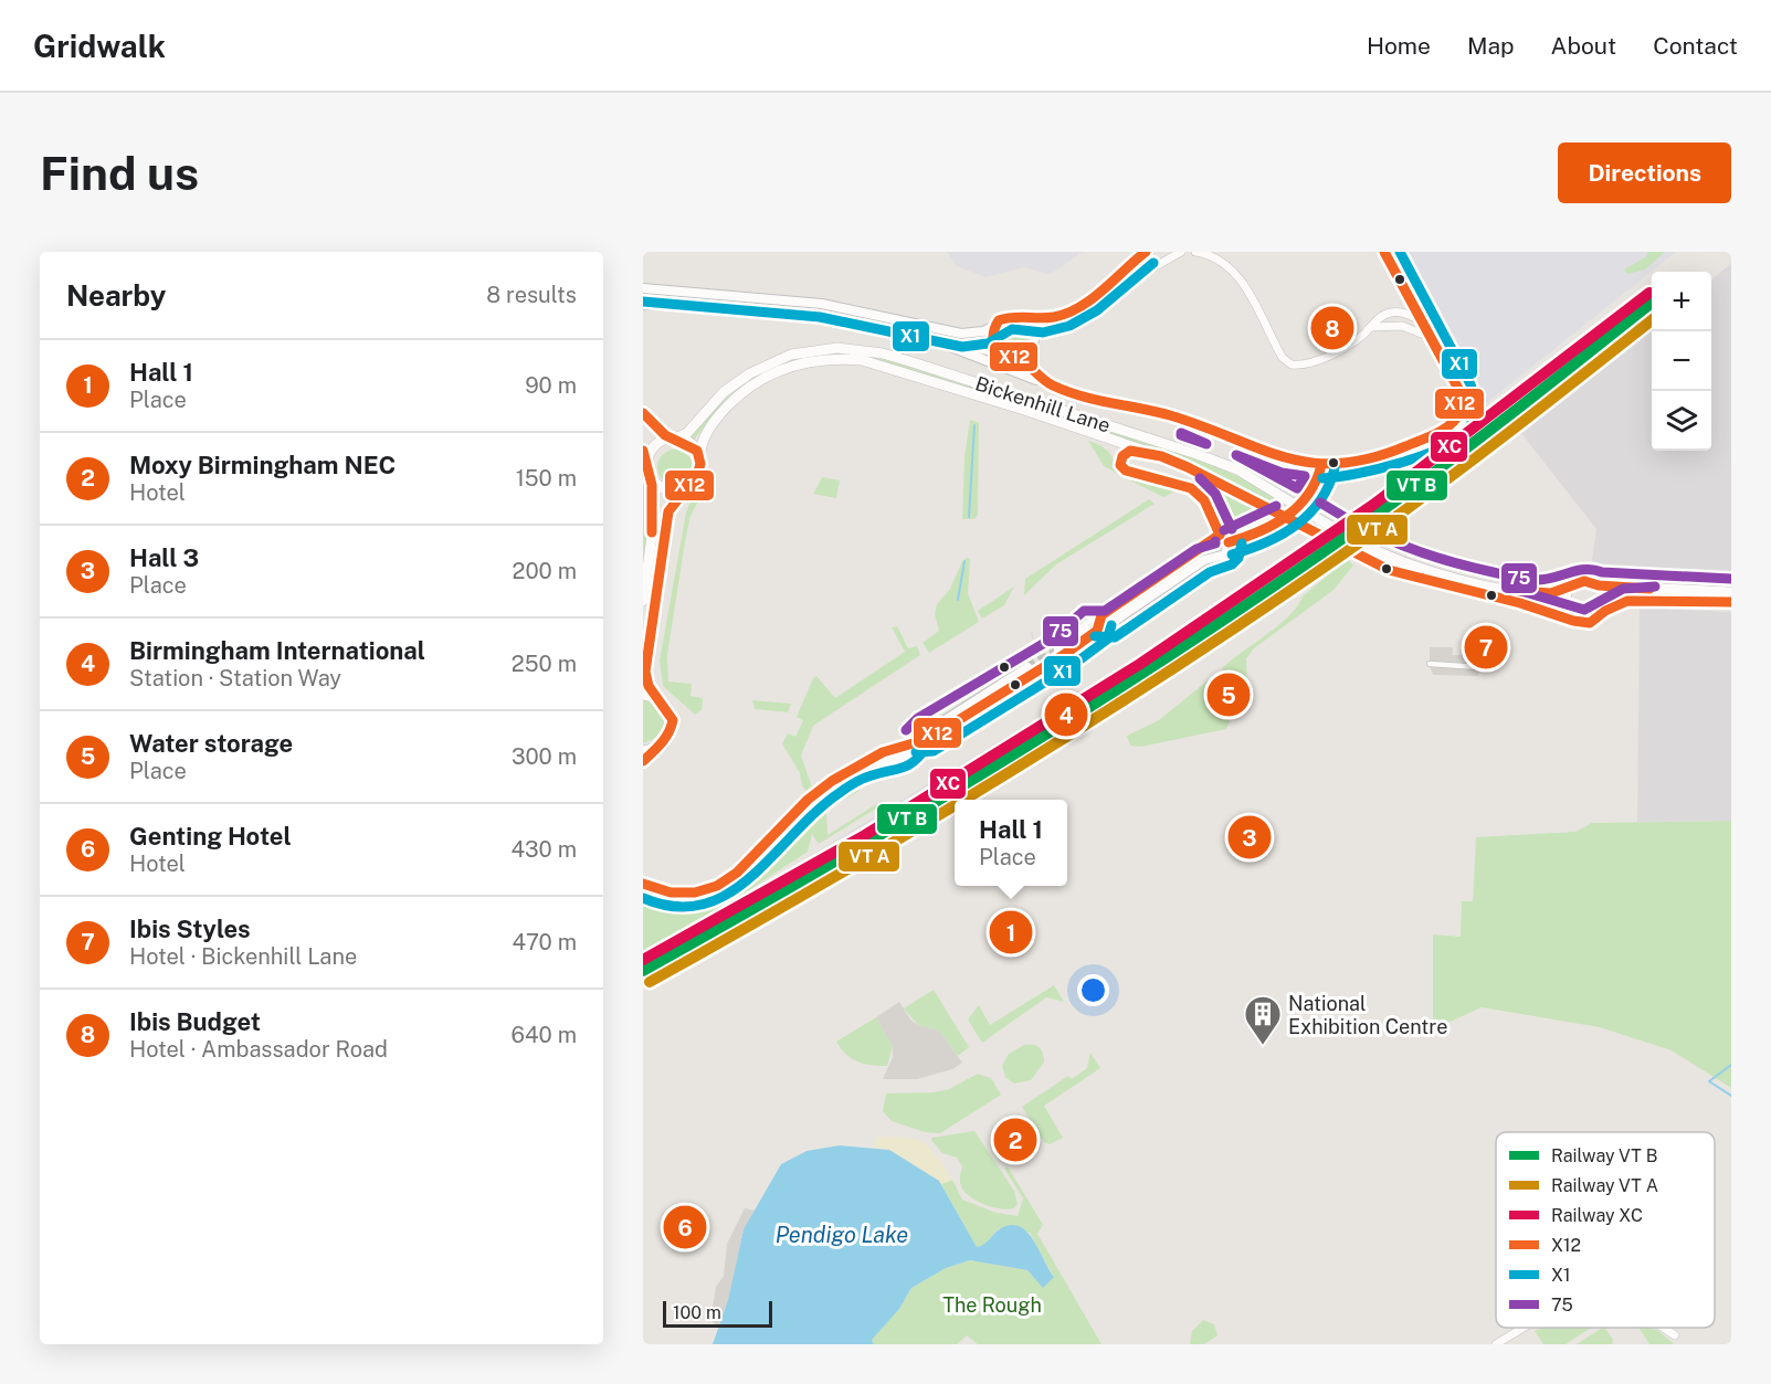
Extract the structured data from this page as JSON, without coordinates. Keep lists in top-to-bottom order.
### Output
{
  "streets": {
    "main road": ["Bickenhill Lane"]
  },
  "water": ["Pendigo Lake"],
  "parks": ["The Rough"],
  "places": {
    "building": ["National Exhibition Centre"]
  },
  "lines": [
    "transit line X12",
    "transit line X1",
    "rail line XC",
    "transit line 75"
  ],
  "legend": [
    "Railway VT B",
    "Railway VT A",
    "Railway XC",
    "X12",
    "X1",
    "75"
  ],
  "scale_bar": "100 m",
  "page": {
    "header": "Gridwalk",
    "nav": [
      "Home",
      "Map",
      "About",
      "Contact"
    ],
    "buttons": "Directions",
    "title": "Find us",
    "heading": ["Nearby", "8 results"],
    "map_buttons": ["+", "−"],
    "pins": [
      "8",
      "7",
      "5",
      "4",
      "3",
      "1",
      "2",
      "6"
    ],
    "list": [
      {
        "mark": "1",
        "name": "Hall 1",
        "note": "Place",
        "value": "90 m"
      },
      {
        "mark": "2",
        "name": "Moxy Birmingham NEC",
        "note": "Hotel",
        "value": "150 m"
      },
      {
        "mark": "3",
        "name": "Hall 3",
        "note": "Place",
        "value": "200 m"
      },
      {
        "mark": "4",
        "name": "Birmingham International",
        "note": "Station · Station Way",
        "value": "250 m"
      },
      {
        "mark": "5",
        "name": "Water storage",
        "note": "Place",
        "value": "300 m"
      },
      {
        "mark": "6",
        "name": "Genting Hotel",
        "note": "Hotel",
        "value": "430 m"
      },
      {
        "mark": "7",
        "name": "Ibis Styles",
        "note": "Hotel · Bickenhill Lane",
        "value": "470 m"
      },
      {
        "mark": "8",
        "name": "Ibis Budget",
        "note": "Hotel · Ambassador Road",
        "value": "640 m"
      }
    ],
    "popup": ["Hall 1", "Place"],
    "scale": "100 m"
  }
}
